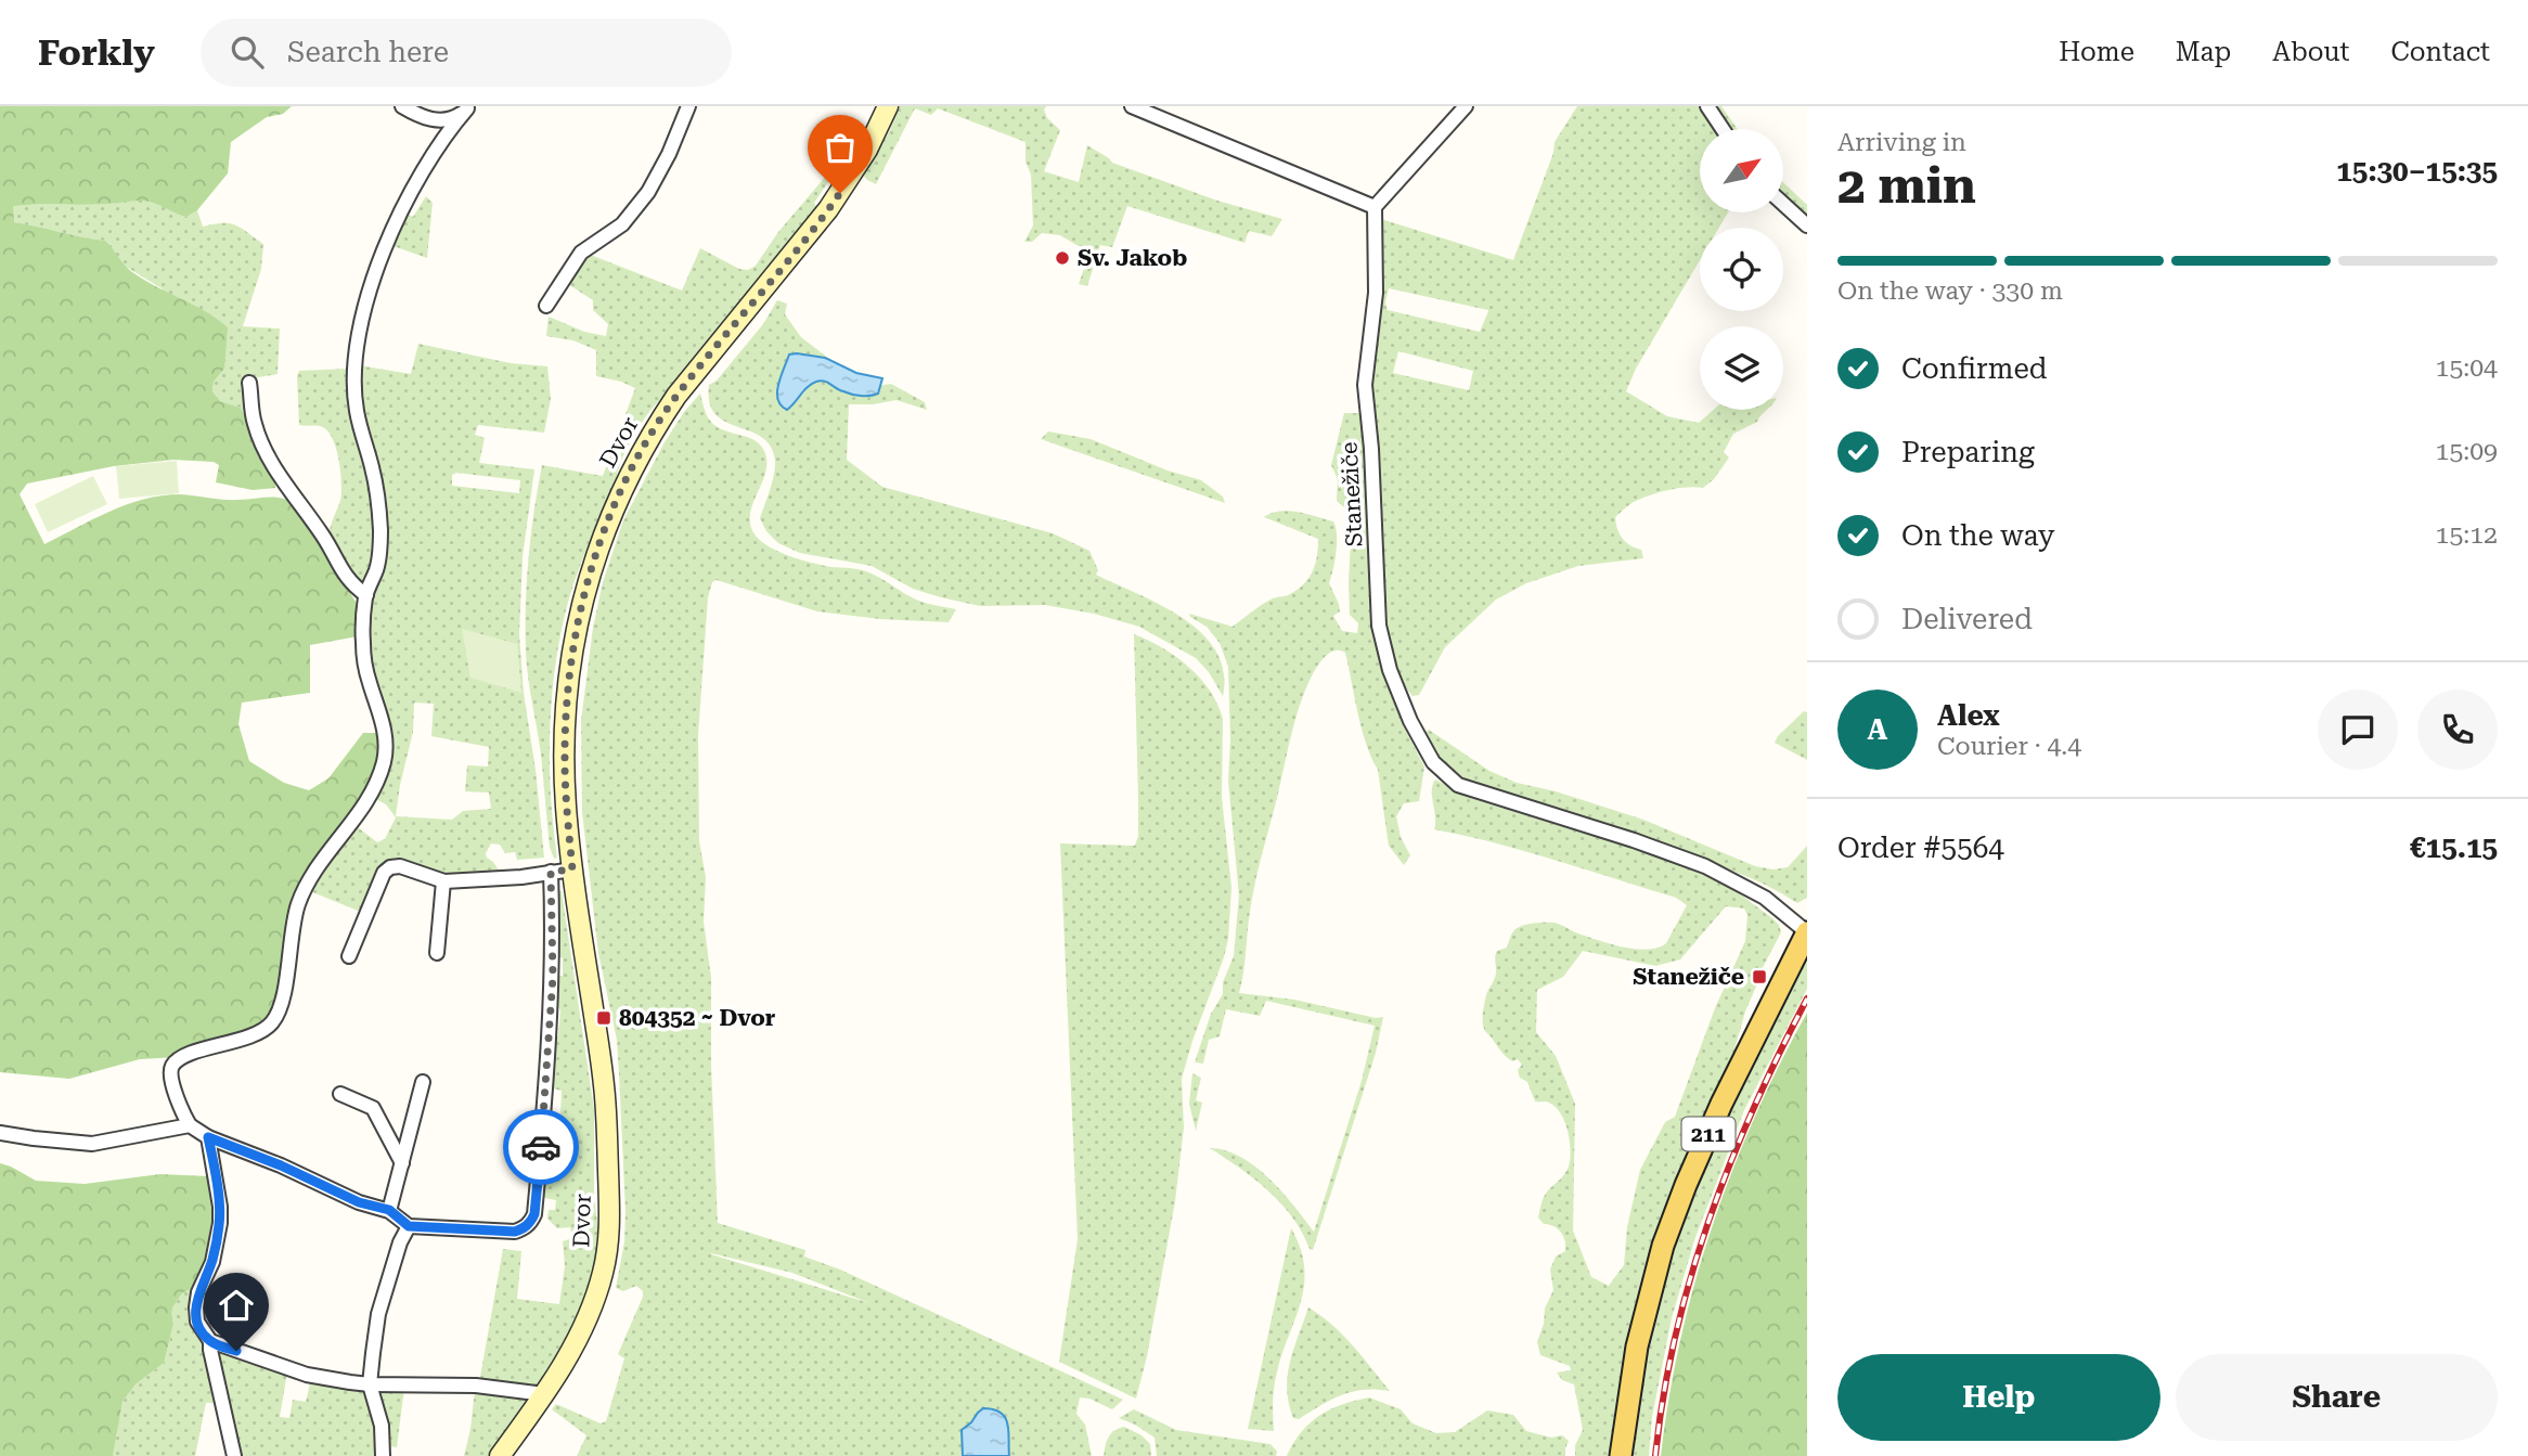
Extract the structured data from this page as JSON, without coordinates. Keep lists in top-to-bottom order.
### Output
{
  "streets": {
    "main road": ["211"],
    "street": ["Dvor", "Stanežiče"]
  },
  "crossings": [
    ["Stanežiče", "211"]
  ],
  "places": {
    "other": ["Sv. Jakob"],
    "transit": ["Stanežiče", "804352 ~ Dvor"]
  },
  "north": "top right",
  "page": {
    "header": "Forkly",
    "search": "Search here",
    "nav": [
      "Home",
      "Map",
      "About",
      "Contact"
    ],
    "heading": ["2 min", "Arriving in", "15:30–15:35"],
    "panel": [
      "Alex",
      "Courier · 4.4",
      "Order #5564",
      "€15.15"
    ],
    "bar": "On the way · 330 m",
    "list": [
      ["Confirmed", "15:04"],
      ["Preparing", "15:09"],
      ["On the way", "15:12"],
      "Delivered"
    ],
    "round": "A",
    "buttons": ["Help", "Share"]
  }
}
